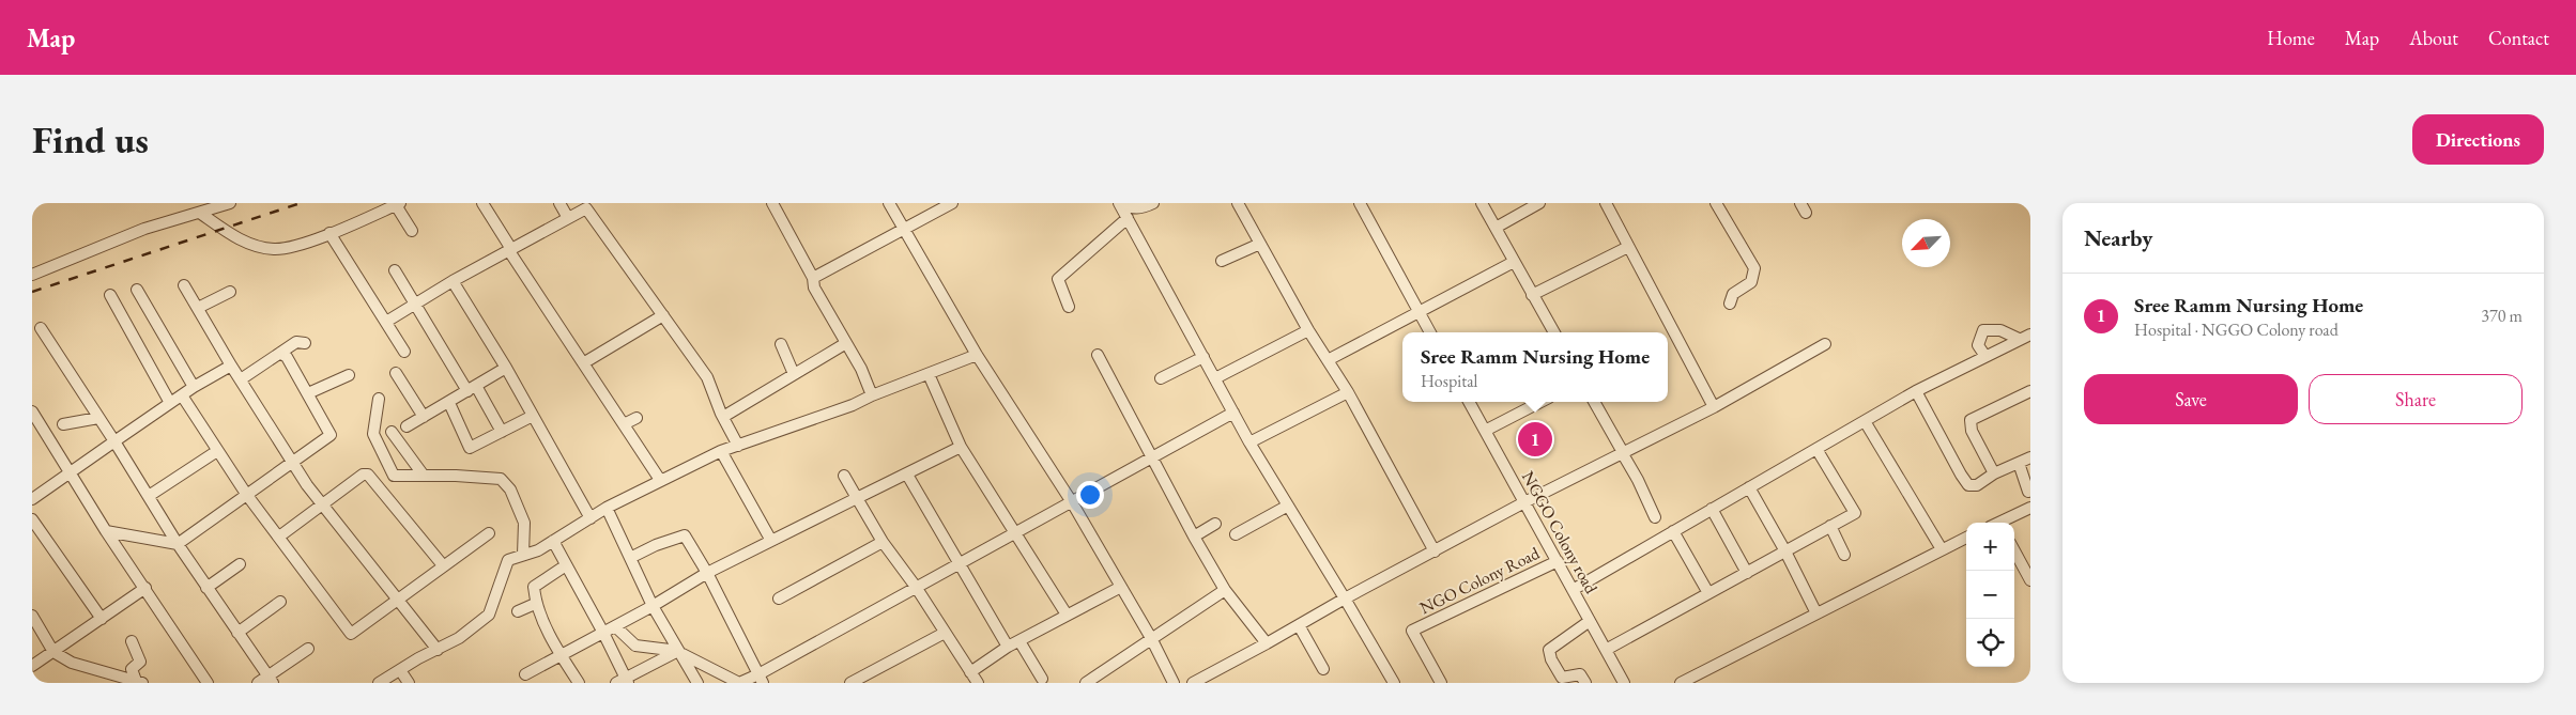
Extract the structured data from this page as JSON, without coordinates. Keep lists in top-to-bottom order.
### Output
{
  "streets": {
    "street": ["NGGO Colony road", "NGO Colony Road"]
  },
  "crossings": [
    ["NGGO Colony road", "NGO Colony Road"]
  ],
  "north": "bottom left",
  "page": {
    "header": "Map",
    "nav": [
      "Home",
      "Map",
      "About",
      "Contact"
    ],
    "buttons": [
      "Directions",
      ["Save", "Share"]
    ],
    "title": "Find us",
    "heading": "Nearby",
    "list": [
      {
        "mark": "1",
        "name": "Sree Ramm Nursing Home",
        "note": "Hospital · NGGO Colony road",
        "value": "370 m"
      }
    ],
    "popup": ["Sree Ramm Nursing Home", "Hospital"],
    "pins": "1",
    "map_buttons": ["+", "−"]
  }
}
